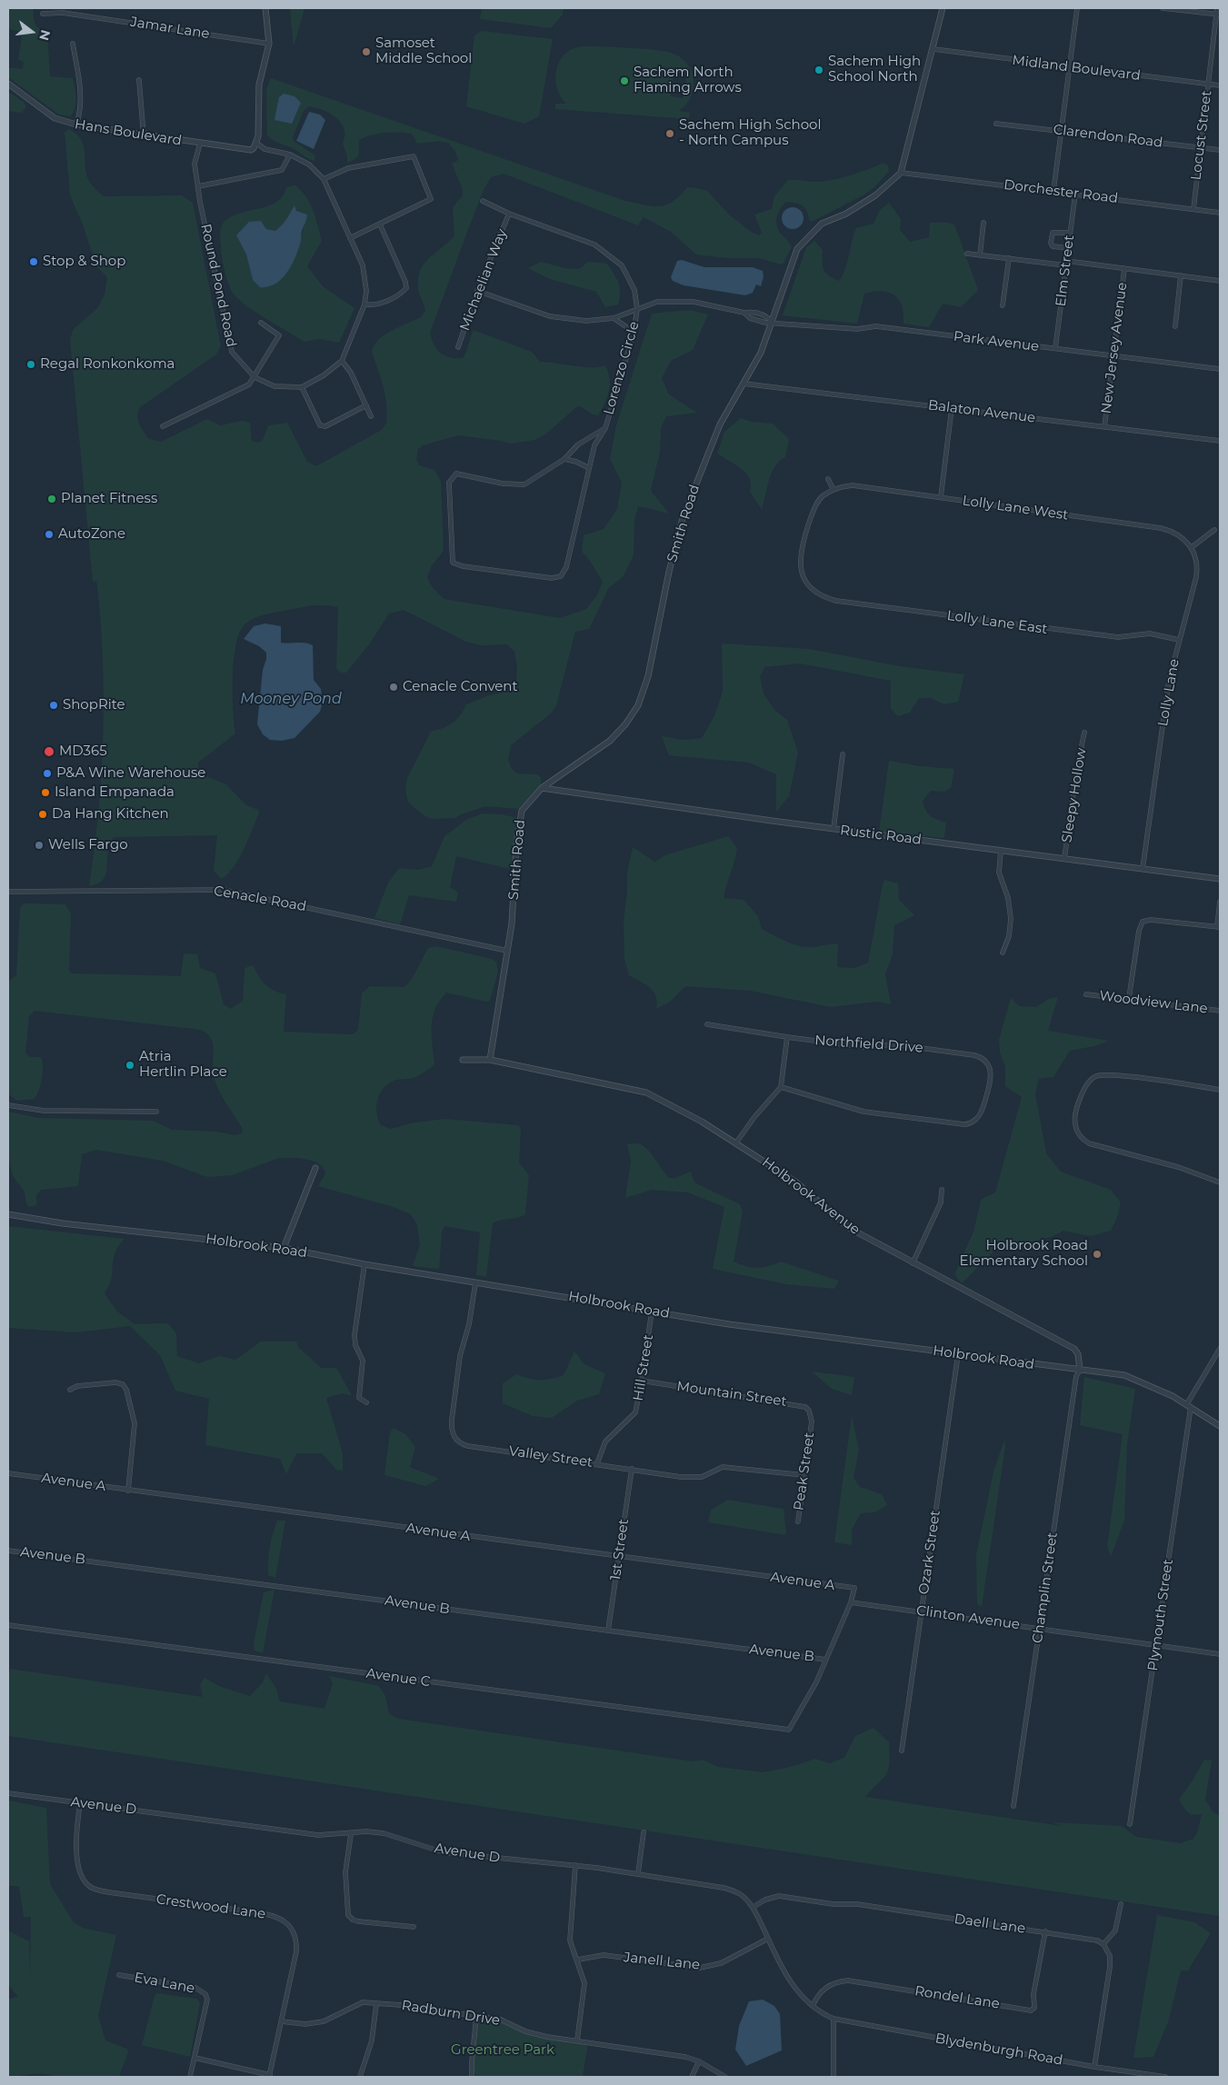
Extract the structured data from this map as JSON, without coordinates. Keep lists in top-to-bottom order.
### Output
{
  "streets": {
    "street": [
      "Jamar Lane",
      "Midland Boulevard",
      "Hans Boulevard",
      "Locust Street",
      "Clarendon Road",
      "Dorchester Road",
      "Elm Street",
      "Michaelian Way",
      "Round Pond Road",
      "Park Avenue",
      "New Jersey Avenue",
      "Lorenzo Circle",
      "Balaton Avenue",
      "Lolly Lane West",
      "Smith Road",
      "Lolly Lane East",
      "Lolly Lane",
      "Sleepy Hollow",
      "Rustic Road",
      "Cenacle Road",
      "Woodview Lane",
      "Northfield Drive",
      "Holbrook Avenue",
      "Holbrook Road",
      "Hill Street",
      "Mountain Street",
      "Valley Street",
      "Peak Street",
      "Avenue A",
      "1st Street",
      "Ozark Street",
      "Avenue B",
      "Champlin Street",
      "Plymouth Street",
      "Clinton Avenue",
      "Avenue C",
      "Avenue D",
      "Crestwood Lane",
      "Daell Lane",
      "Janell Lane",
      "Eva Lane",
      "Rondel Lane",
      "Radburn Drive",
      "Blydenburgh Road"
    ]
  },
  "crossings": [
    ["Midland Boulevard", "Locust Street"],
    ["Hans Boulevard", "Round Pond Road"],
    ["Locust Street", "Clarendon Road"],
    ["Locust Street", "Dorchester Road"],
    ["Dorchester Road", "Elm Street"],
    ["Dorchester Road", "Smith Road"],
    ["Elm Street", "Park Avenue"],
    ["Michaelian Way", "Lorenzo Circle"],
    ["Park Avenue", "New Jersey Avenue"],
    ["Park Avenue", "Smith Road"],
    ["New Jersey Avenue", "Balaton Avenue"],
    ["Balaton Avenue", "Smith Road"],
    ["Lolly Lane West", "Lolly Lane East"],
    ["Lolly Lane West", "Lolly Lane"],
    ["Smith Road", "Rustic Road"],
    ["Smith Road", "Cenacle Road"],
    ["Smith Road", "Holbrook Avenue"],
    ["Lolly Lane East", "Lolly Lane"],
    ["Lolly Lane", "Rustic Road"],
    ["Sleepy Hollow", "Rustic Road"],
    ["Holbrook Avenue", "Holbrook Road"],
    ["Holbrook Avenue", "Champlin Street"],
    ["Holbrook Road", "Hill Street"],
    ["Holbrook Road", "Valley Street"],
    ["Holbrook Road", "Ozark Street"],
    ["Holbrook Road", "Champlin Street"],
    ["Holbrook Road", "Plymouth Street"],
    ["Hill Street", "Mountain Street"],
    ["Hill Street", "Valley Street"],
    ["Mountain Street", "Peak Street"],
    ["Valley Street", "Peak Street"],
    ["Valley Street", "1st Street"],
    ["Avenue A", "1st Street"],
    ["Avenue A", "Clinton Avenue"],
    ["1st Street", "Avenue B"],
    ["Ozark Street", "Clinton Avenue"],
    ["Avenue B", "Avenue C"],
    ["Champlin Street", "Clinton Avenue"],
    ["Plymouth Street", "Clinton Avenue"],
    ["Avenue D", "Crestwood Lane"],
    ["Avenue D", "Daell Lane"],
    ["Avenue D", "Janell Lane"],
    ["Avenue D", "Rondel Lane"],
    ["Avenue D", "Blydenburgh Road"],
    ["Crestwood Lane", "Radburn Drive"],
    ["Daell Lane", "Rondel Lane"]
  ],
  "water": ["Mooney Pond"],
  "parks": ["Greentree Park"],
  "places": [
    "Samoset Middle School",
    "Sachem High School North",
    "Sachem North Flaming Arrows",
    "Sachem High School - North Campus",
    "Stop & Shop",
    "Regal Ronkonkoma",
    "Planet Fitness",
    "AutoZone",
    "Cenacle Convent",
    "ShopRite",
    "MD365",
    "P&A Wine Warehouse",
    "Island Empanada",
    "Da Hang Kitchen",
    "Wells Fargo",
    "Atria Hertlin Place",
    "Holbrook Road Elementary School"
  ],
  "north": "right"
}
